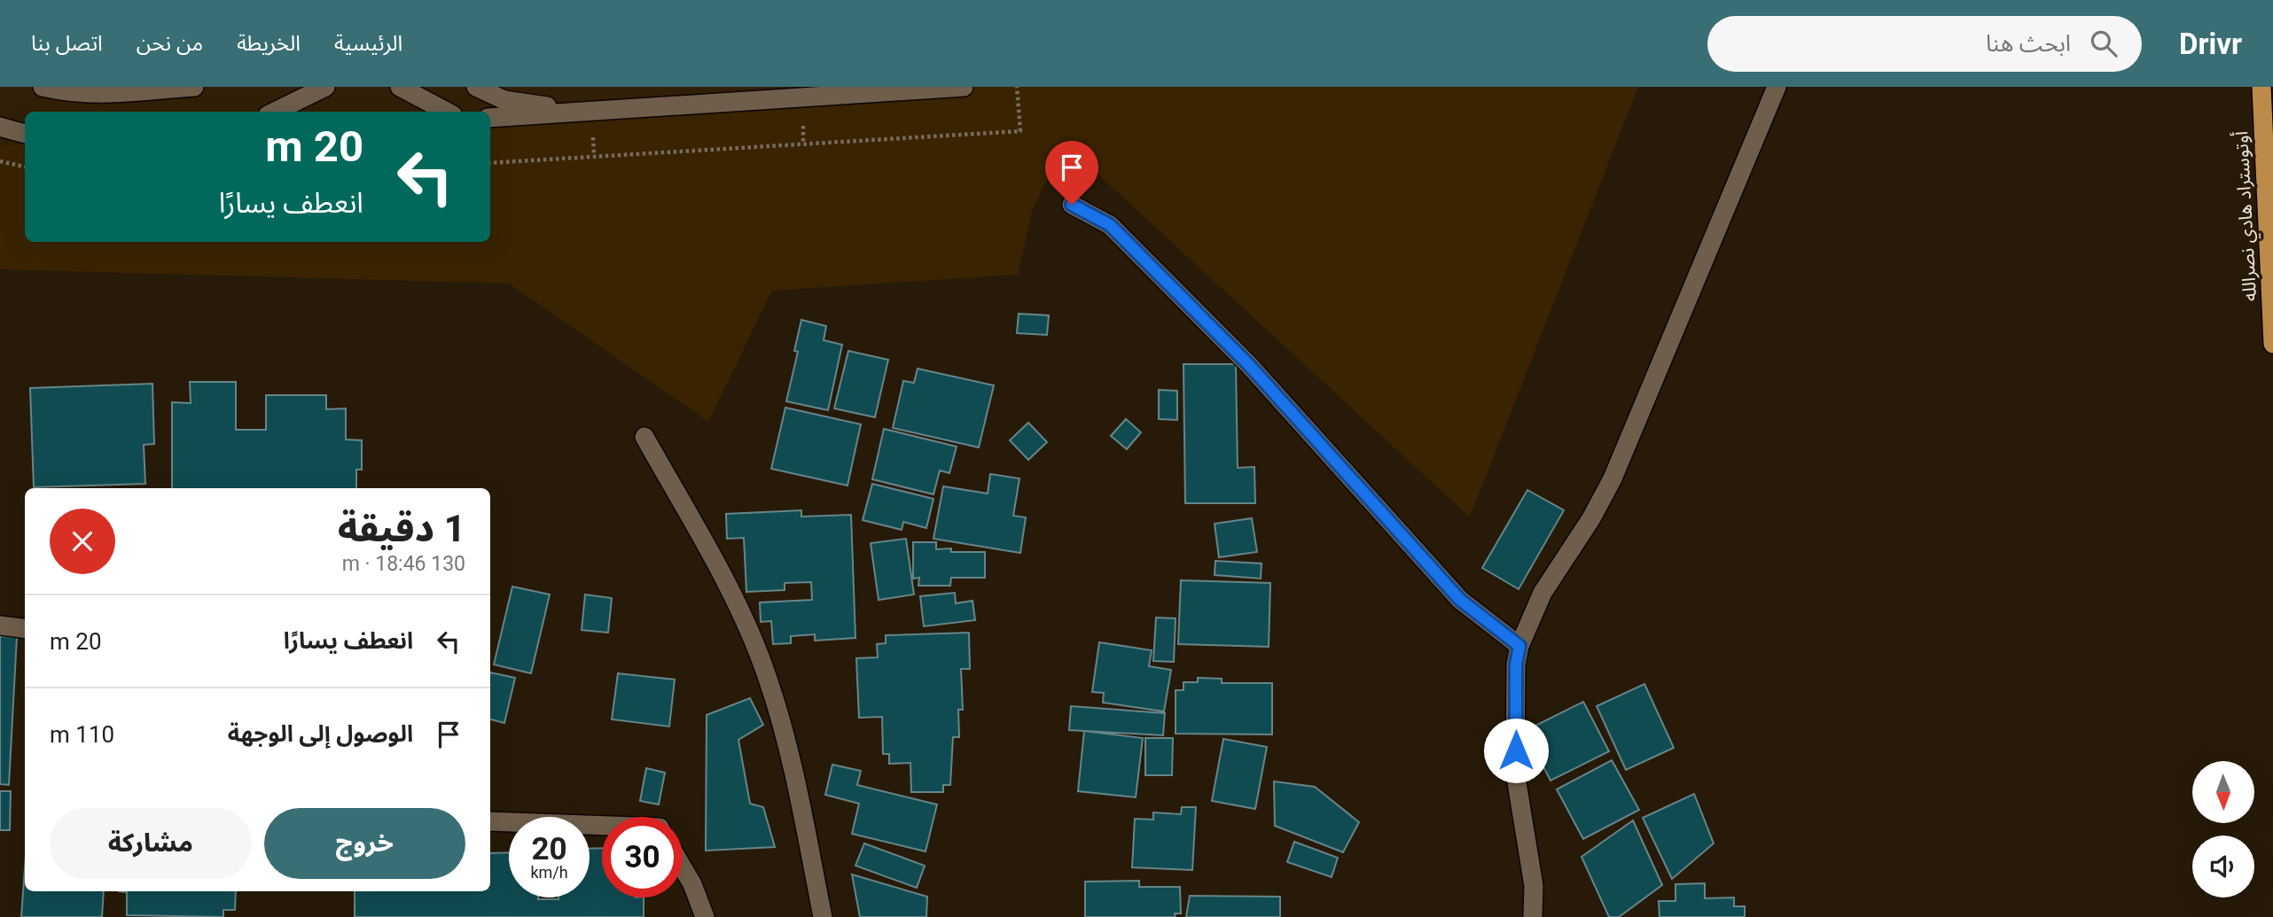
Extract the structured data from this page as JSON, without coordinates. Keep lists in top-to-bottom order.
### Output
{
  "streets": {
    "highway": ["أوتوستراد هادي نصرالله"]
  },
  "north": "bottom",
  "page": {
    "header": "Drivr",
    "search": "ابحث هنا",
    "nav": [
      "الرئيسية",
      "الخريطة",
      "من نحن",
      "اتصل بنا"
    ],
    "turn": ["20 m", "انعطف يسارًا"],
    "heading": ["1 دقيقة", "130 m · 18:46"],
    "list": [
      {
        "name": "انعطف يسارًا",
        "value": "20 m"
      },
      {
        "name": "الوصول إلى الوجهة",
        "value": "110 m"
      }
    ],
    "buttons": ["خروج", "مشاركة"],
    "speed": "20 km/h",
    "limit": "30"
  }
}
